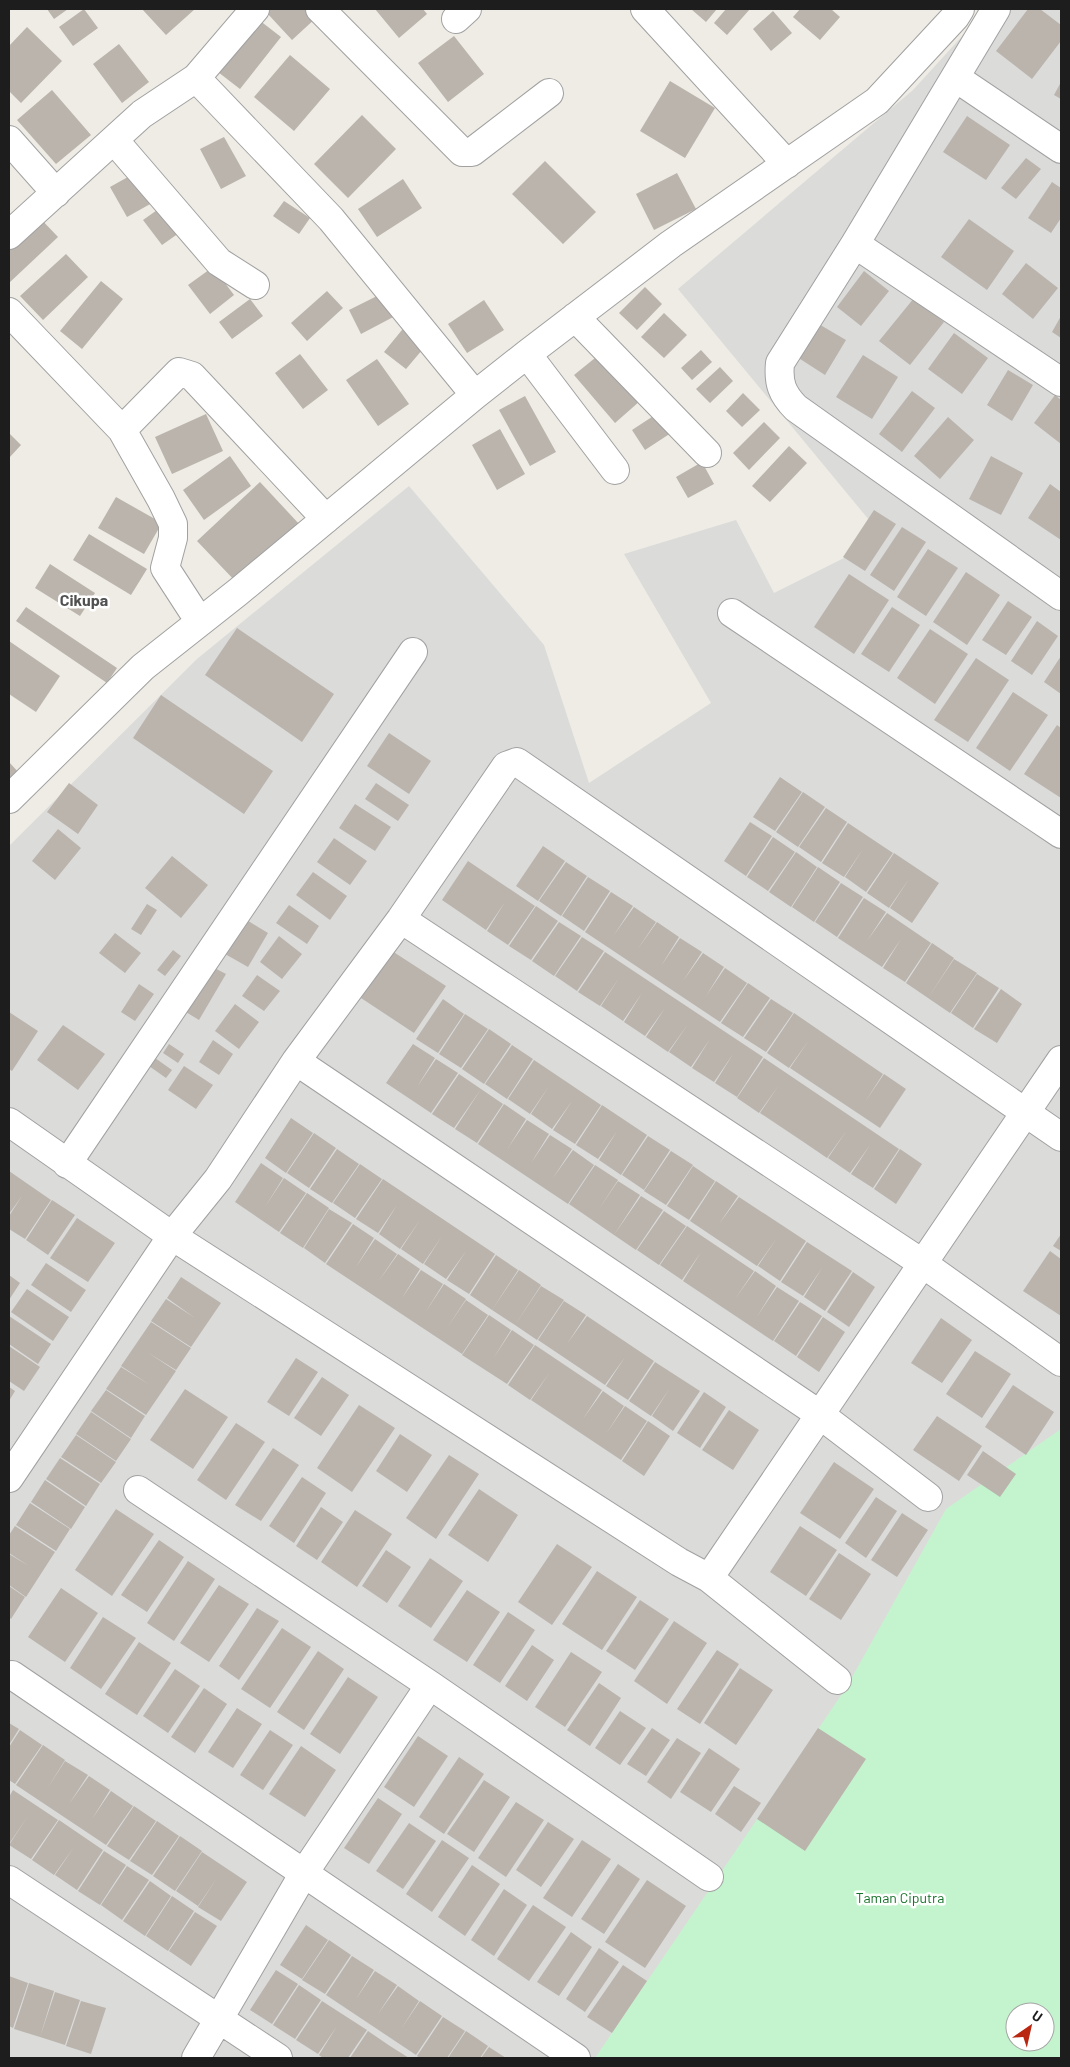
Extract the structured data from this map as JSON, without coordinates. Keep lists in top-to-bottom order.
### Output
{
  "districts": ["Cikupa"],
  "parks": ["Taman Ciputra"],
  "north": "top right"
}
